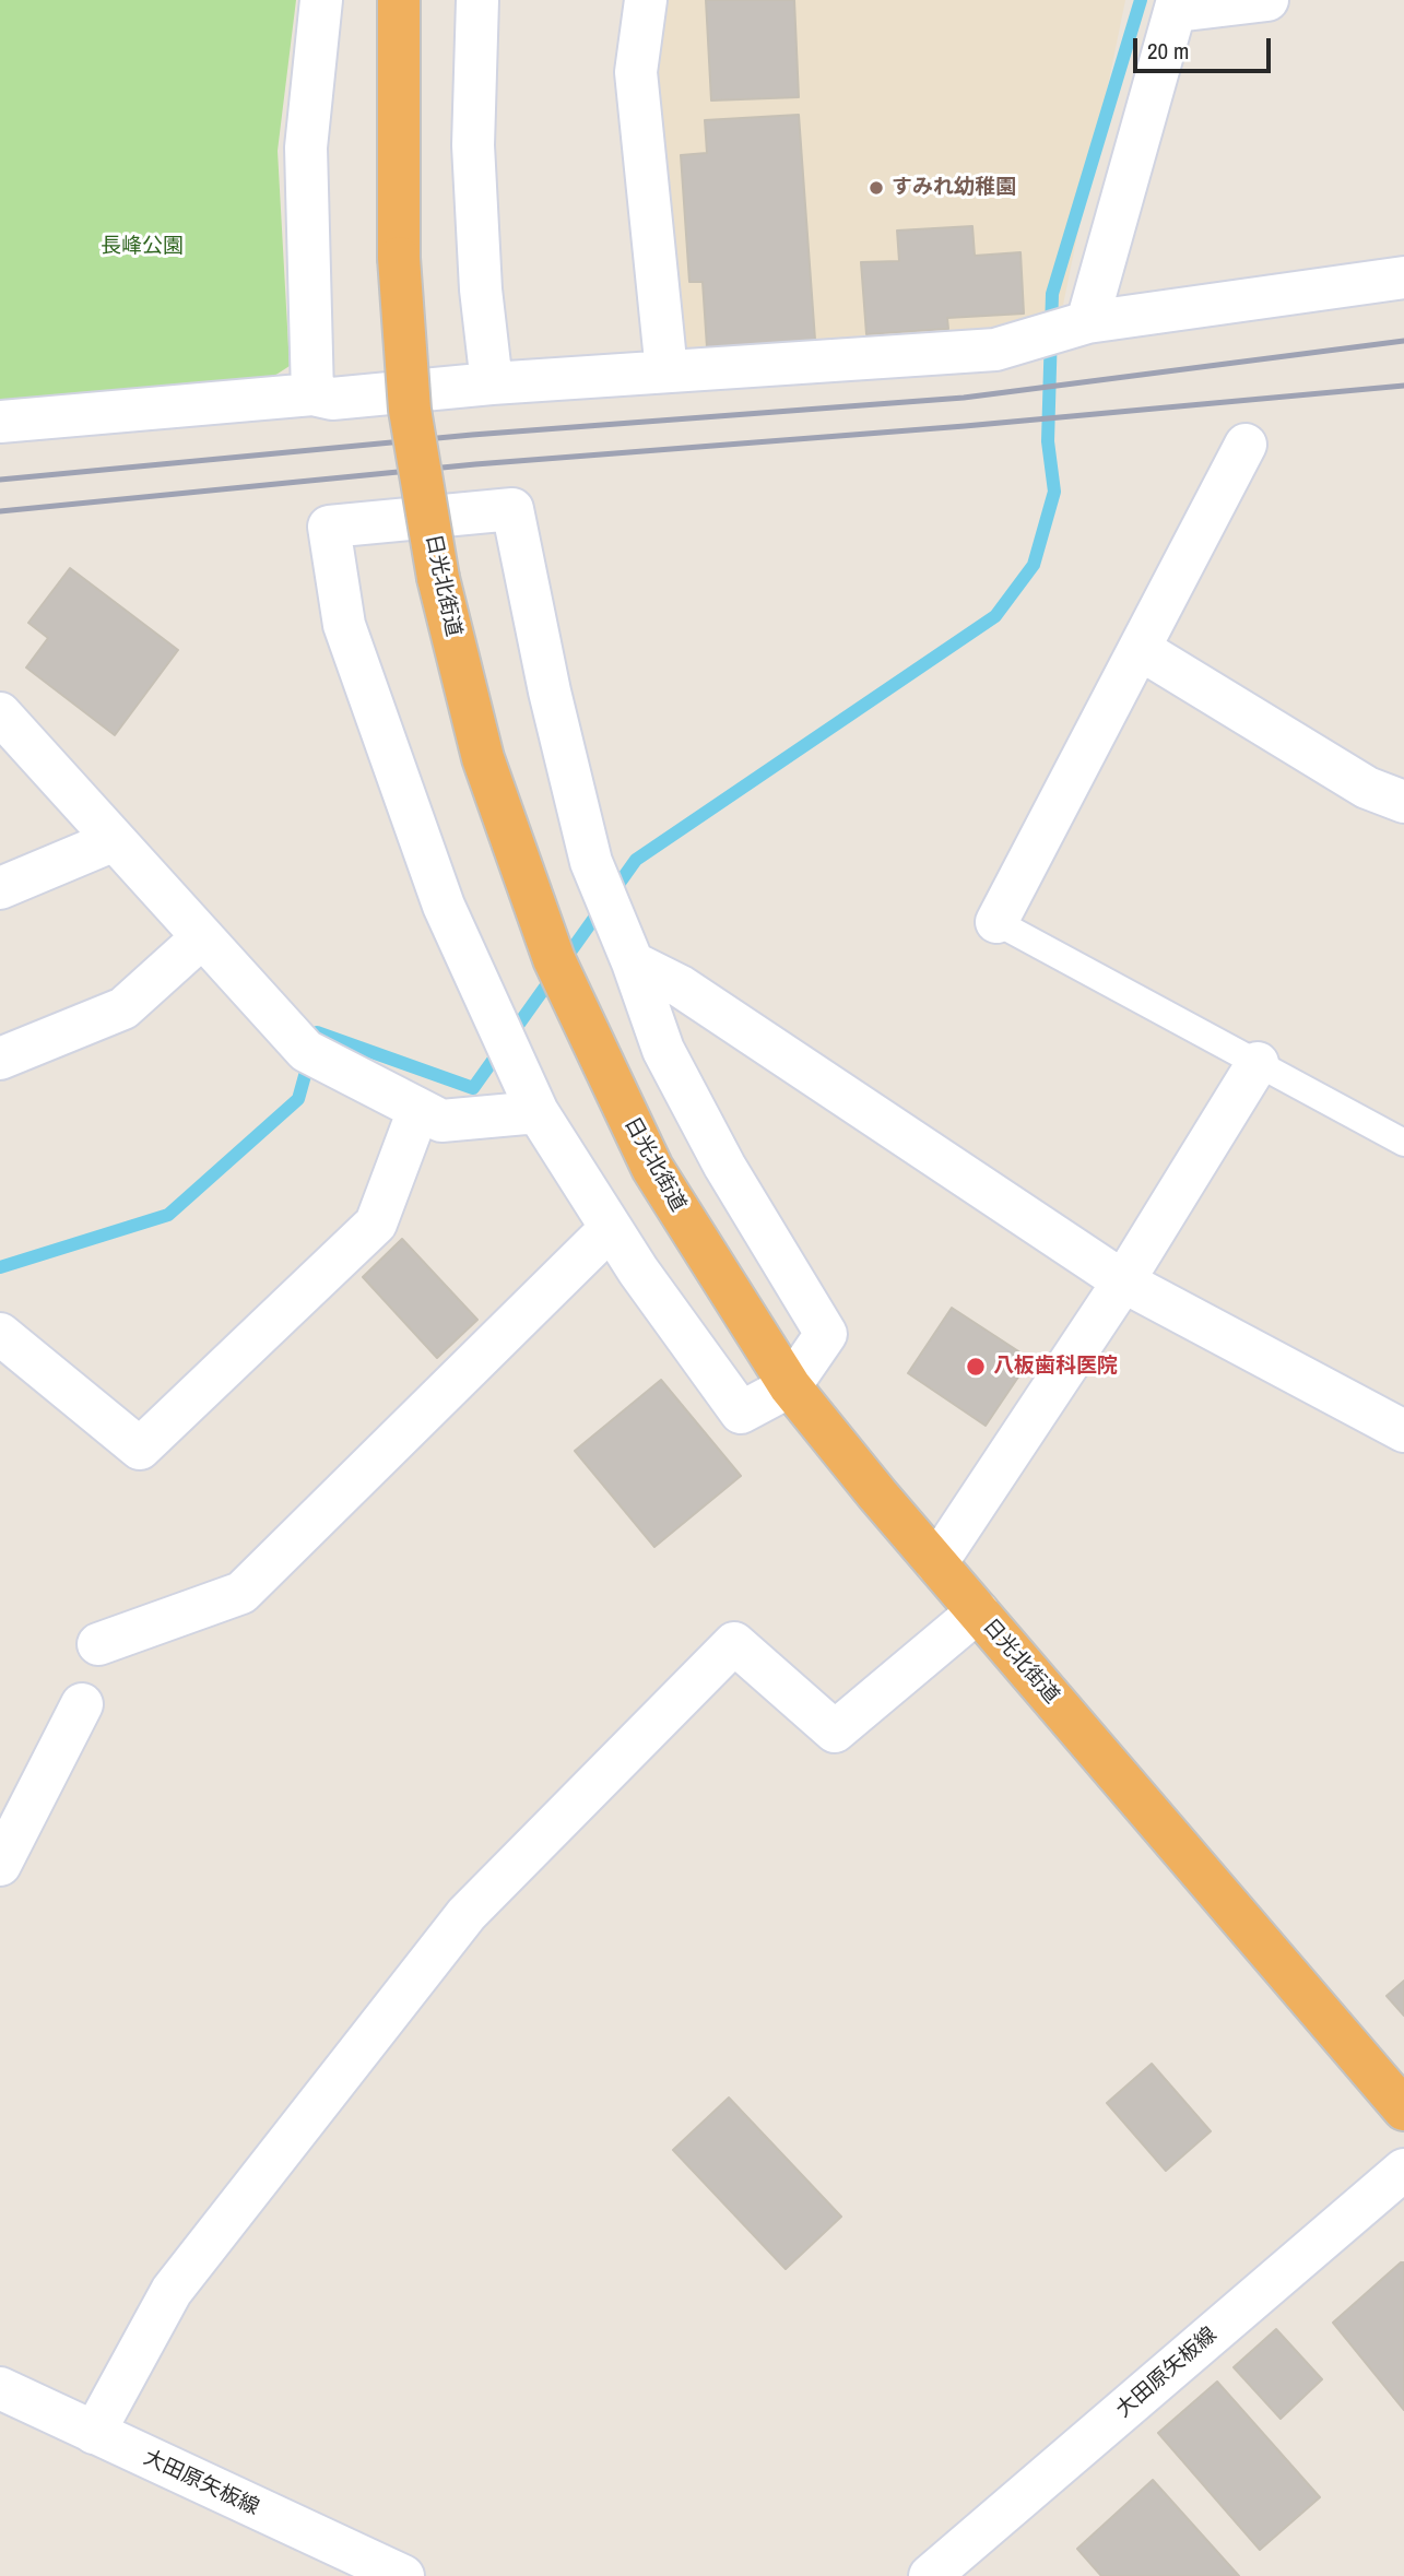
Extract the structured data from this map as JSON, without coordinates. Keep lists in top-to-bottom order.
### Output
{
  "streets": {
    "highway": ["日光北街道"],
    "street": ["大田原矢板線"]
  },
  "parks": ["長峰公園"],
  "places": ["すみれ幼稚園", "八板歯科医院"],
  "scale_bar": "20 m"
}
